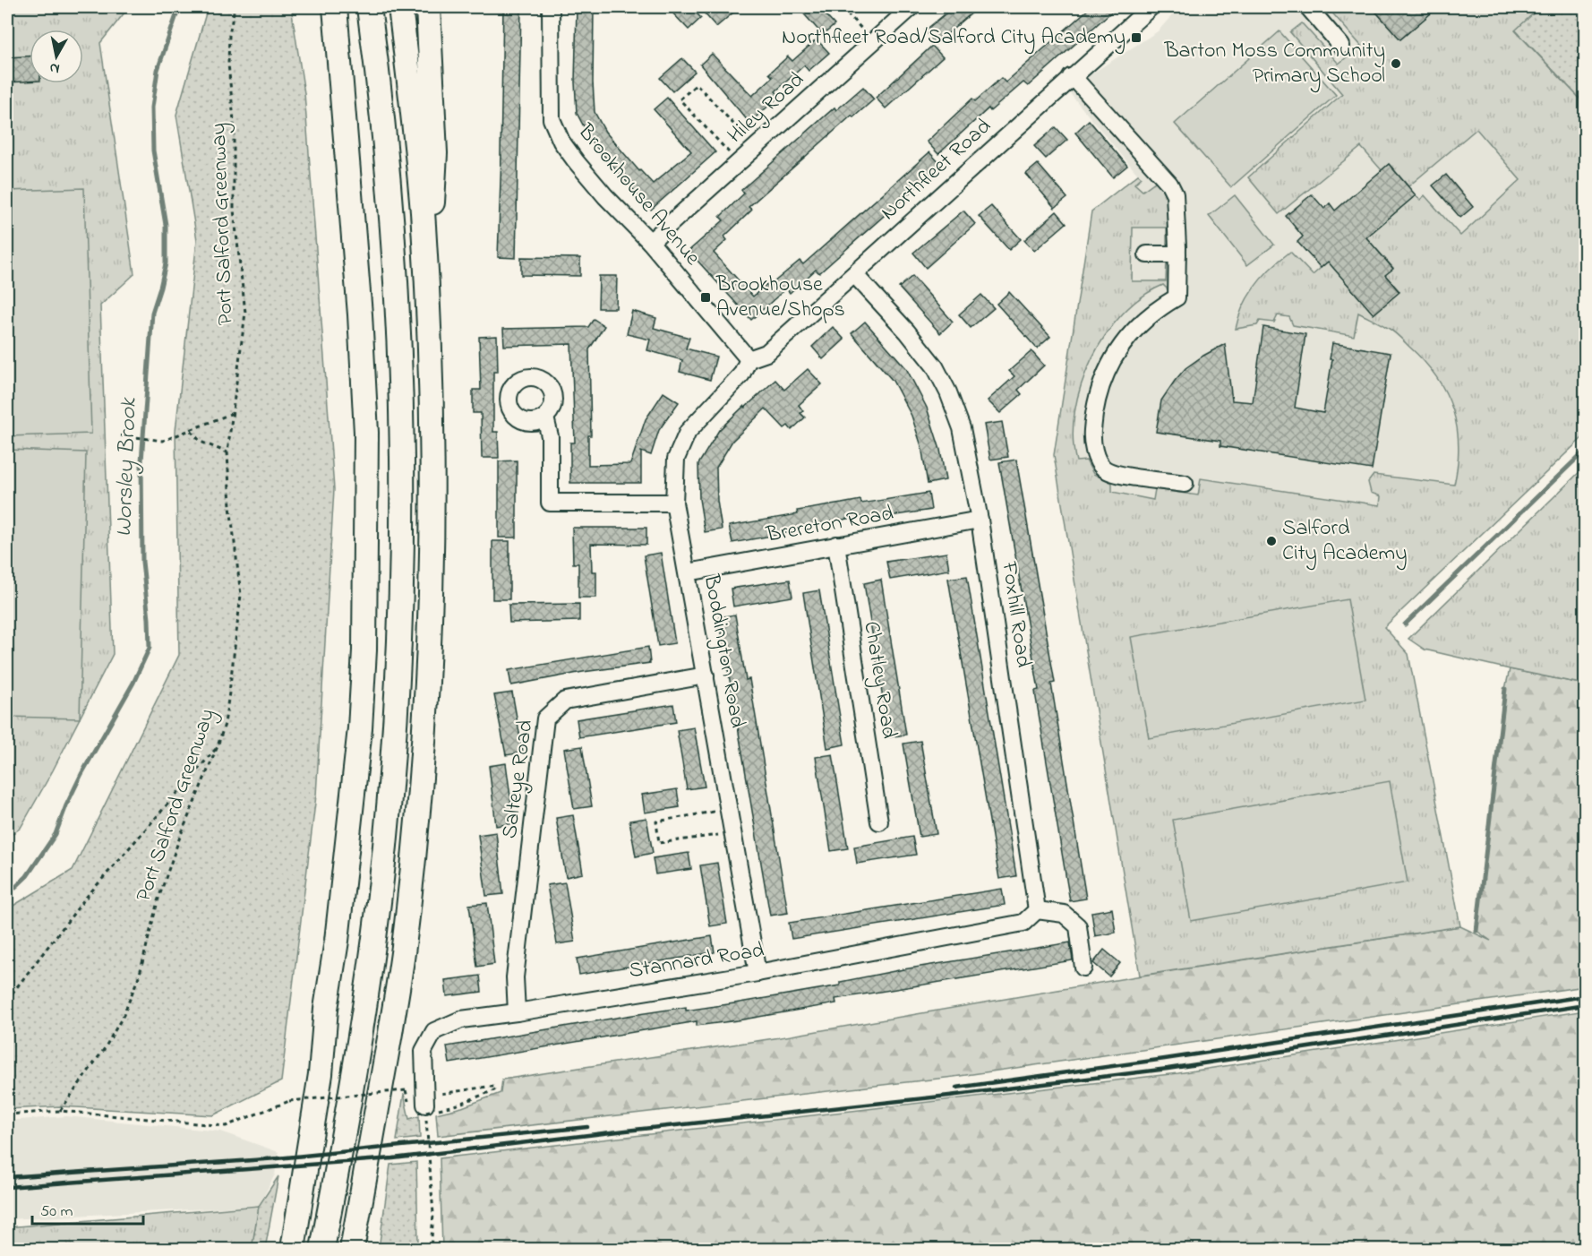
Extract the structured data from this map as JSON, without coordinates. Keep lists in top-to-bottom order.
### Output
{
  "streets": {
    "street": [
      "Hiley Road",
      "Northfleet Road",
      "Brookhouse Avenue",
      "Brereton Road",
      "Foxhill Road",
      "Boddington Road",
      "Chatley Road",
      "Salteye Road",
      "Stannard Road"
    ],
    "path": ["Port Salford Greenway"]
  },
  "crossings": [
    ["Hiley Road", "Brookhouse Avenue"],
    ["Northfleet Road", "Brookhouse Avenue"],
    ["Northfleet Road", "Foxhill Road"],
    ["Northfleet Road", "Boddington Road"],
    ["Brookhouse Avenue", "Boddington Road"],
    ["Brereton Road", "Foxhill Road"],
    ["Brereton Road", "Boddington Road"],
    ["Brereton Road", "Chatley Road"],
    ["Foxhill Road", "Stannard Road"],
    ["Boddington Road", "Salteye Road"],
    ["Boddington Road", "Stannard Road"],
    ["Salteye Road", "Stannard Road"]
  ],
  "water": ["Worsley Brook"],
  "places": {
    "transit": ["Northfleet Road/Salford City Academy", "Brookhouse Avenue/Shops"],
    "other": ["Barton Moss Community Primary School", "Salford City Academy"]
  },
  "scale_bar": "50 m",
  "north": "bottom"
}
